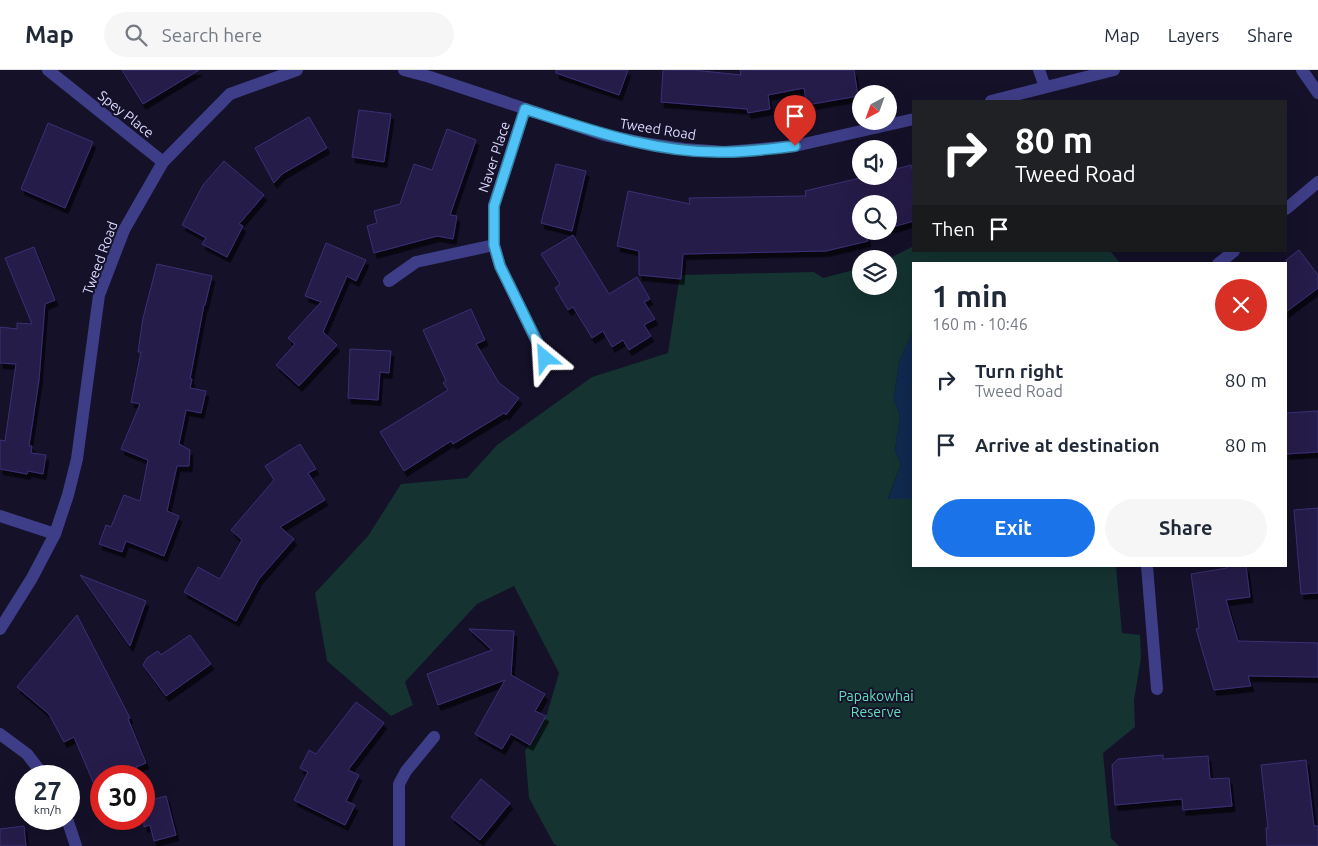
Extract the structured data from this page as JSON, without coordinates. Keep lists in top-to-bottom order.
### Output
{
  "streets": {
    "street": ["Spey Place", "Tweed Road", "Naver Place"]
  },
  "crossings": [
    ["Spey Place", "Tweed Road"],
    ["Tweed Road", "Naver Place"]
  ],
  "parks": ["Papakowhai Reserve"],
  "north": "bottom left",
  "page": {
    "header": "Map",
    "search": "Search here",
    "nav": ["Map", "Layers", "Share"],
    "turn": ["80 m", "Tweed Road"],
    "then": "Then",
    "heading": ["1 min", "160 m · 10:46"],
    "list": [
      {
        "name": "Turn right",
        "note": "Tweed Road",
        "value": "80 m"
      },
      {
        "name": "Arrive at destination",
        "value": "80 m"
      }
    ],
    "buttons": ["Exit", "Share"],
    "speed": "27 km/h",
    "limit": "30"
  }
}
